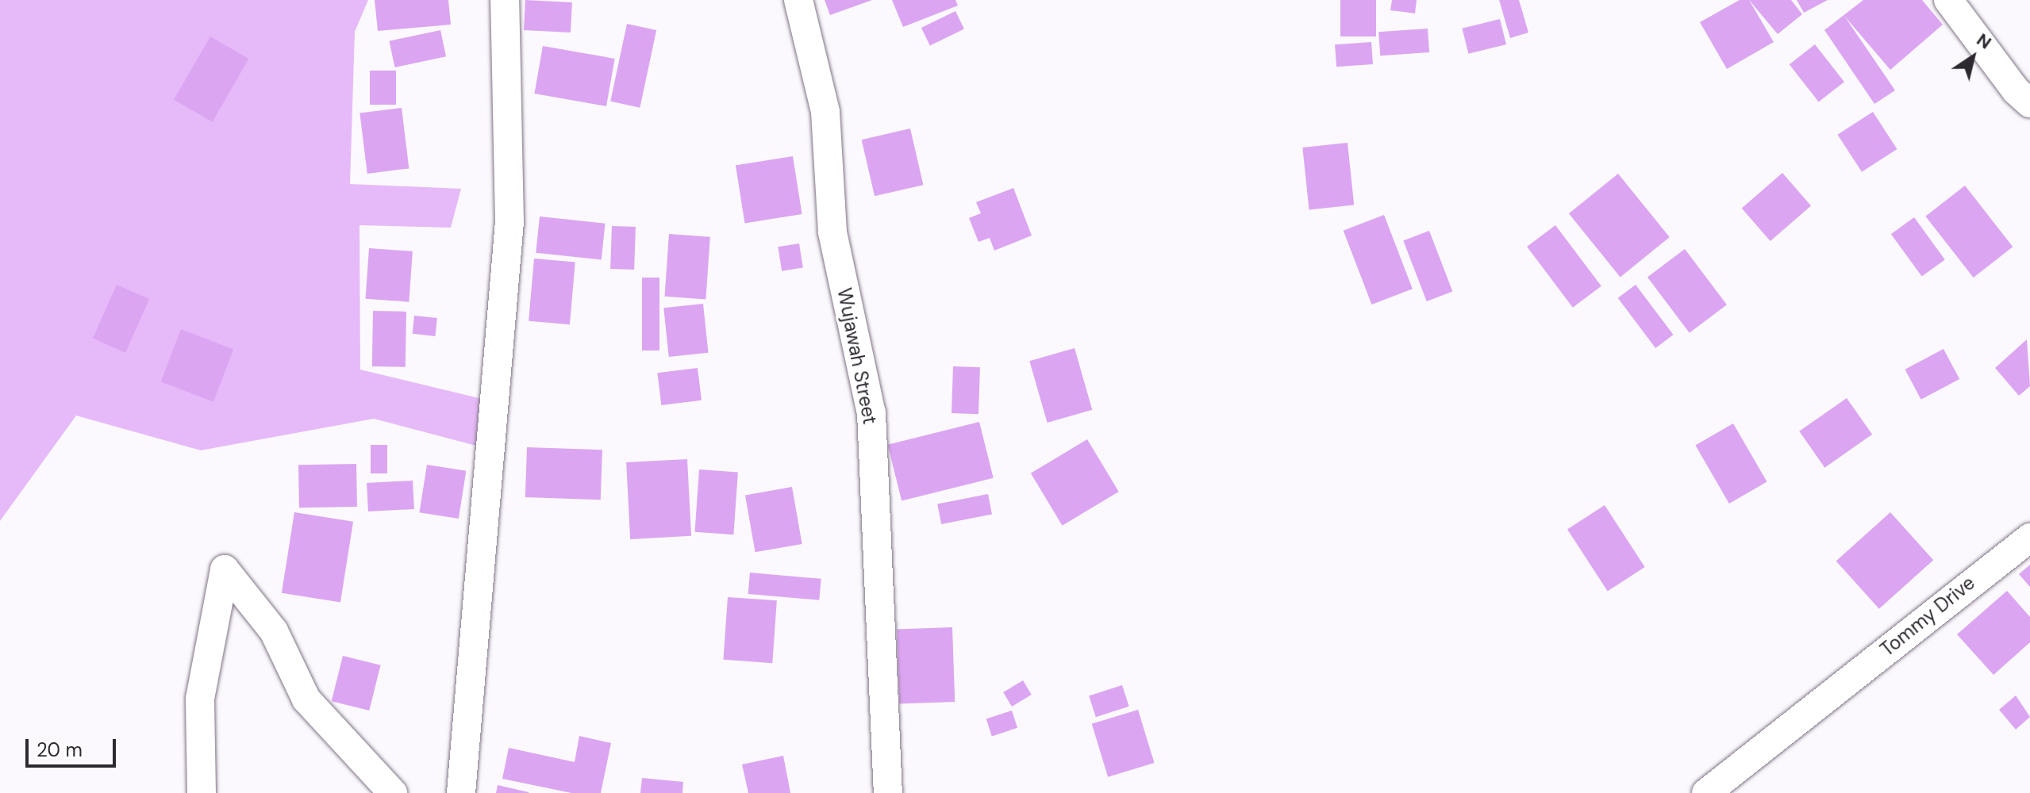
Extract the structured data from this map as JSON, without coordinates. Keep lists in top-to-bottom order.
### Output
{
  "streets": {
    "street": ["Wujawah Street", "Tommy Drive"]
  },
  "scale_bar": "20 m",
  "north": "top right"
}
